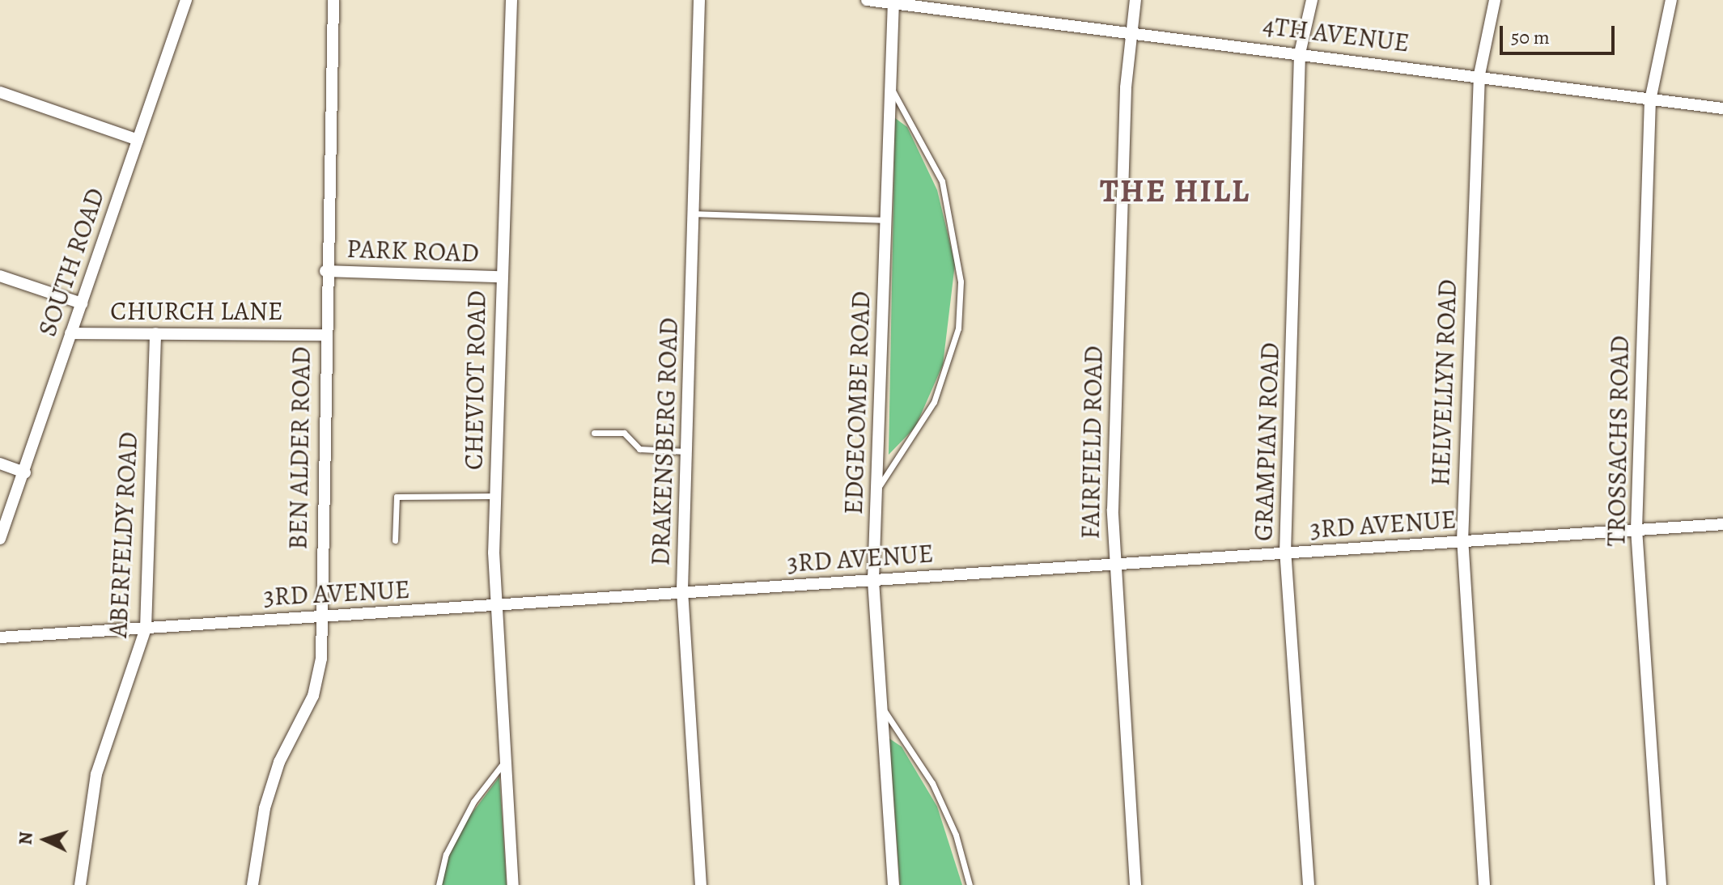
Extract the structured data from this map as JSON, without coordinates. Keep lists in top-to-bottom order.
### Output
{
  "streets": {
    "street": [
      "4TH AVENUE",
      "PARK ROAD",
      "SOUTH ROAD",
      "CHURCH LANE",
      "CHEVIOT ROAD",
      "HELVELLYN ROAD",
      "EDGECOMBE ROAD",
      "TROSSACHS ROAD",
      "DRAKENSBERG ROAD",
      "GRAMPIAN ROAD",
      "FAIRFIELD ROAD",
      "BEN ALDER ROAD",
      "3RD AVENUE",
      "ABERFELDY ROAD"
    ]
  },
  "crossings": [
    ["4TH AVENUE", "HELVELLYN ROAD"],
    ["4TH AVENUE", "EDGECOMBE ROAD"],
    ["4TH AVENUE", "TROSSACHS ROAD"],
    ["4TH AVENUE", "GRAMPIAN ROAD"],
    ["4TH AVENUE", "FAIRFIELD ROAD"],
    ["PARK ROAD", "CHEVIOT ROAD"],
    ["PARK ROAD", "BEN ALDER ROAD"],
    ["SOUTH ROAD", "CHURCH LANE"],
    ["CHURCH LANE", "BEN ALDER ROAD"],
    ["CHURCH LANE", "ABERFELDY ROAD"],
    ["CHEVIOT ROAD", "3RD AVENUE"],
    ["HELVELLYN ROAD", "3RD AVENUE"],
    ["EDGECOMBE ROAD", "3RD AVENUE"],
    ["TROSSACHS ROAD", "3RD AVENUE"],
    ["DRAKENSBERG ROAD", "3RD AVENUE"],
    ["GRAMPIAN ROAD", "3RD AVENUE"],
    ["FAIRFIELD ROAD", "3RD AVENUE"],
    ["BEN ALDER ROAD", "3RD AVENUE"],
    ["3RD AVENUE", "ABERFELDY ROAD"]
  ],
  "districts": ["THE HILL"],
  "scale_bar": "50 m",
  "north": "left"
}
